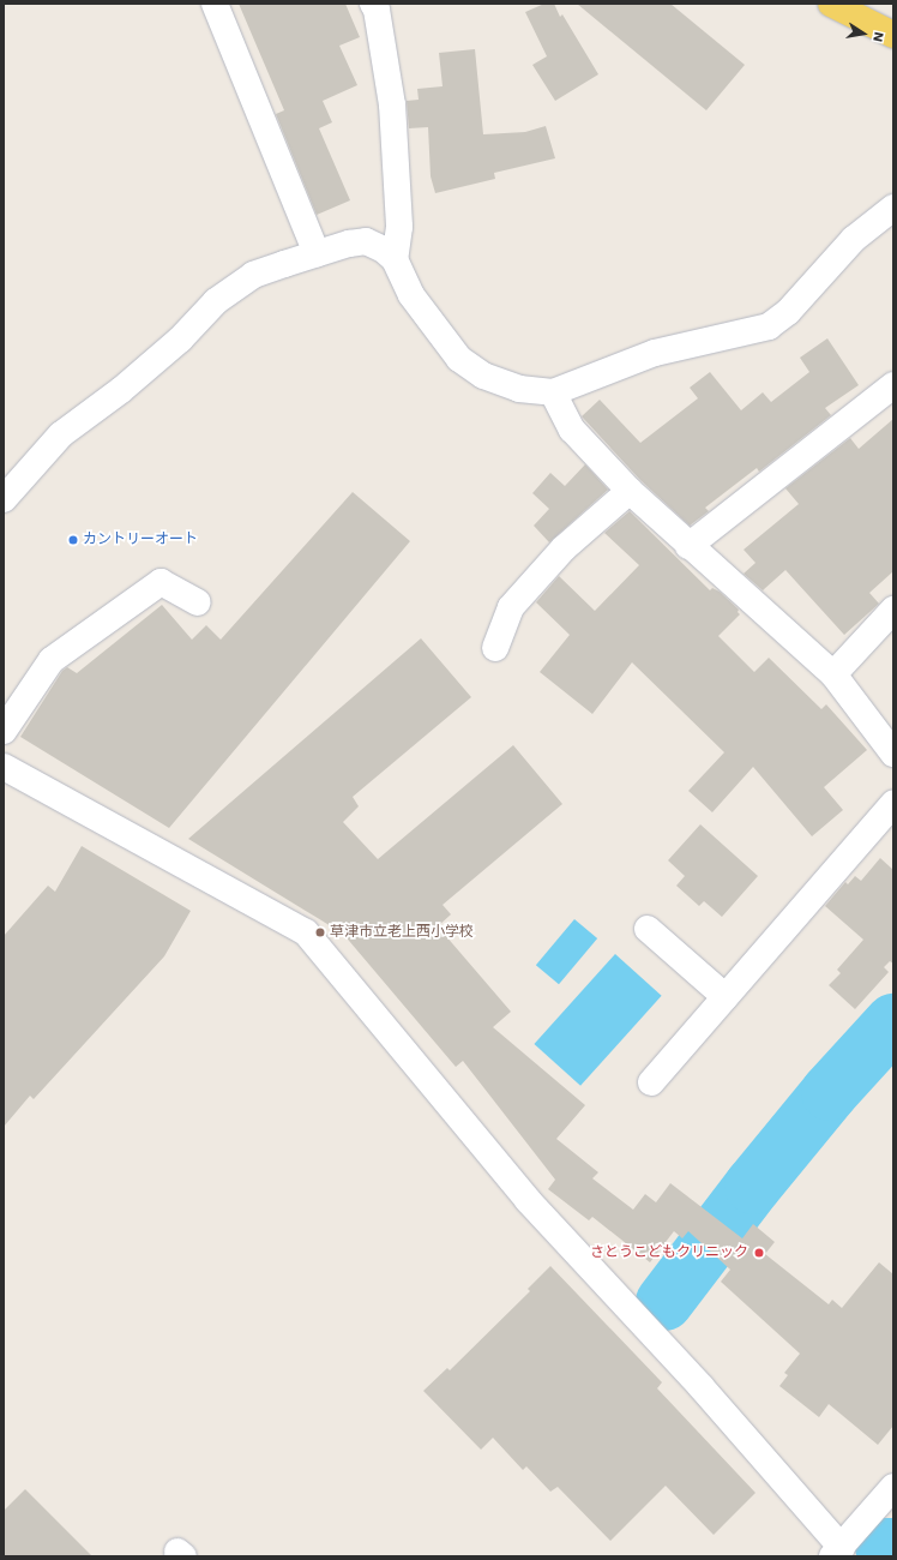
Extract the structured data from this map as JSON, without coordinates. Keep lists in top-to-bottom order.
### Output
{
  "places": ["カントリーオート", "草津市立老上西小学校", "さとうこどもクリニック"],
  "north": "right"
}
